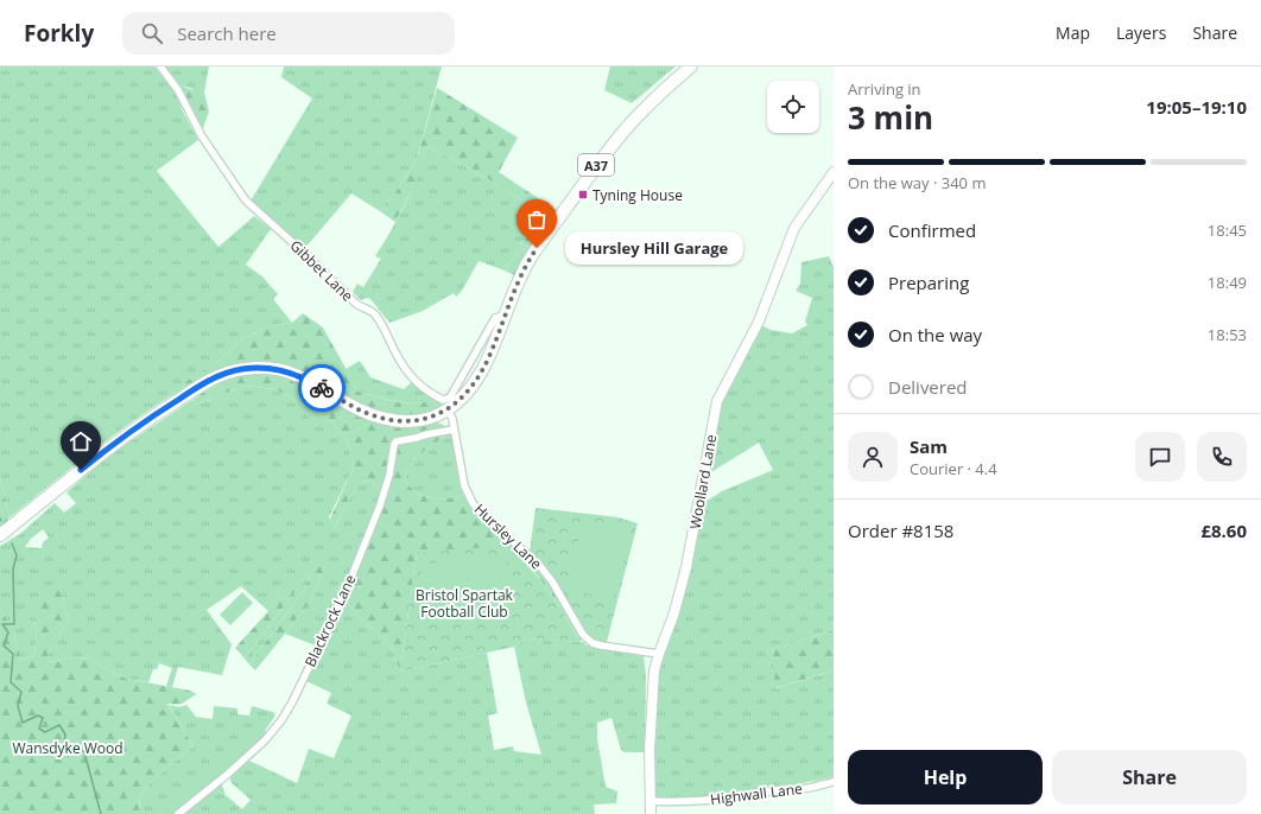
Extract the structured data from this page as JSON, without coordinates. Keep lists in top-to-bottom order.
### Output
{
  "streets": {
    "highway": ["A37"],
    "street": [
      "Gibbet Lane",
      "Woollard Lane",
      "Hursley Lane",
      "Blackrock Lane",
      "Highwall Lane"
    ]
  },
  "crossings": [
    ["A37", "Gibbet Lane"],
    ["A37", "Hursley Lane"],
    ["Woollard Lane", "Hursley Lane"],
    ["Woollard Lane", "Highwall Lane"],
    ["Hursley Lane", "Blackrock Lane"]
  ],
  "parks": ["Bristol Spartak Football Club", "Wansdyke Wood"],
  "places": {
    "transit": ["Tyning House"],
    "other": ["Hursley Hill Garage"]
  },
  "page": {
    "header": "Forkly",
    "search": "Search here",
    "nav": ["Map", "Layers", "Share"],
    "heading": ["3 min", "Arriving in", "19:05–19:10"],
    "panel": [
      "Sam",
      "Courier · 4.4",
      "Order #8158",
      "£8.60"
    ],
    "bar": "On the way · 340 m",
    "list": [
      ["Confirmed", "18:45"],
      ["Preparing", "18:49"],
      ["On the way", "18:53"],
      "Delivered"
    ],
    "bubble": "Hursley Hill Garage",
    "buttons": ["Help", "Share"]
  }
}
